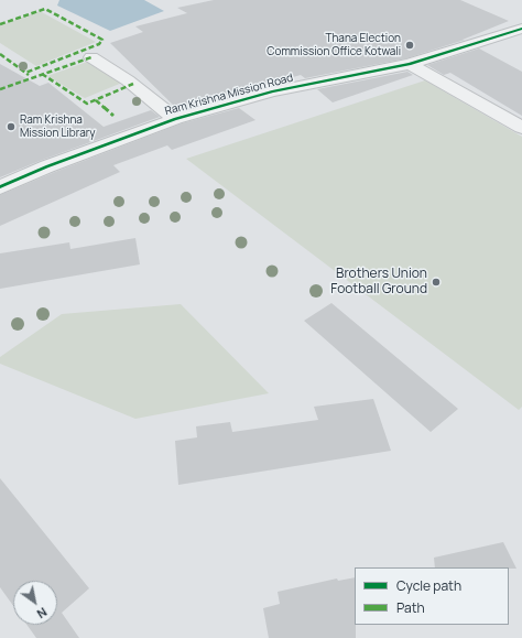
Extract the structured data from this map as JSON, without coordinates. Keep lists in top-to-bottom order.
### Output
{
  "streets": {
    "street": ["Ram Krishna Mission Road"]
  },
  "places": ["Thana Election Commission Office Kotwali", "Ram Krishna Mission Library", "Brothers Union Football Ground"],
  "legend": ["Cycle path", "Path"],
  "north": "bottom right"
}
